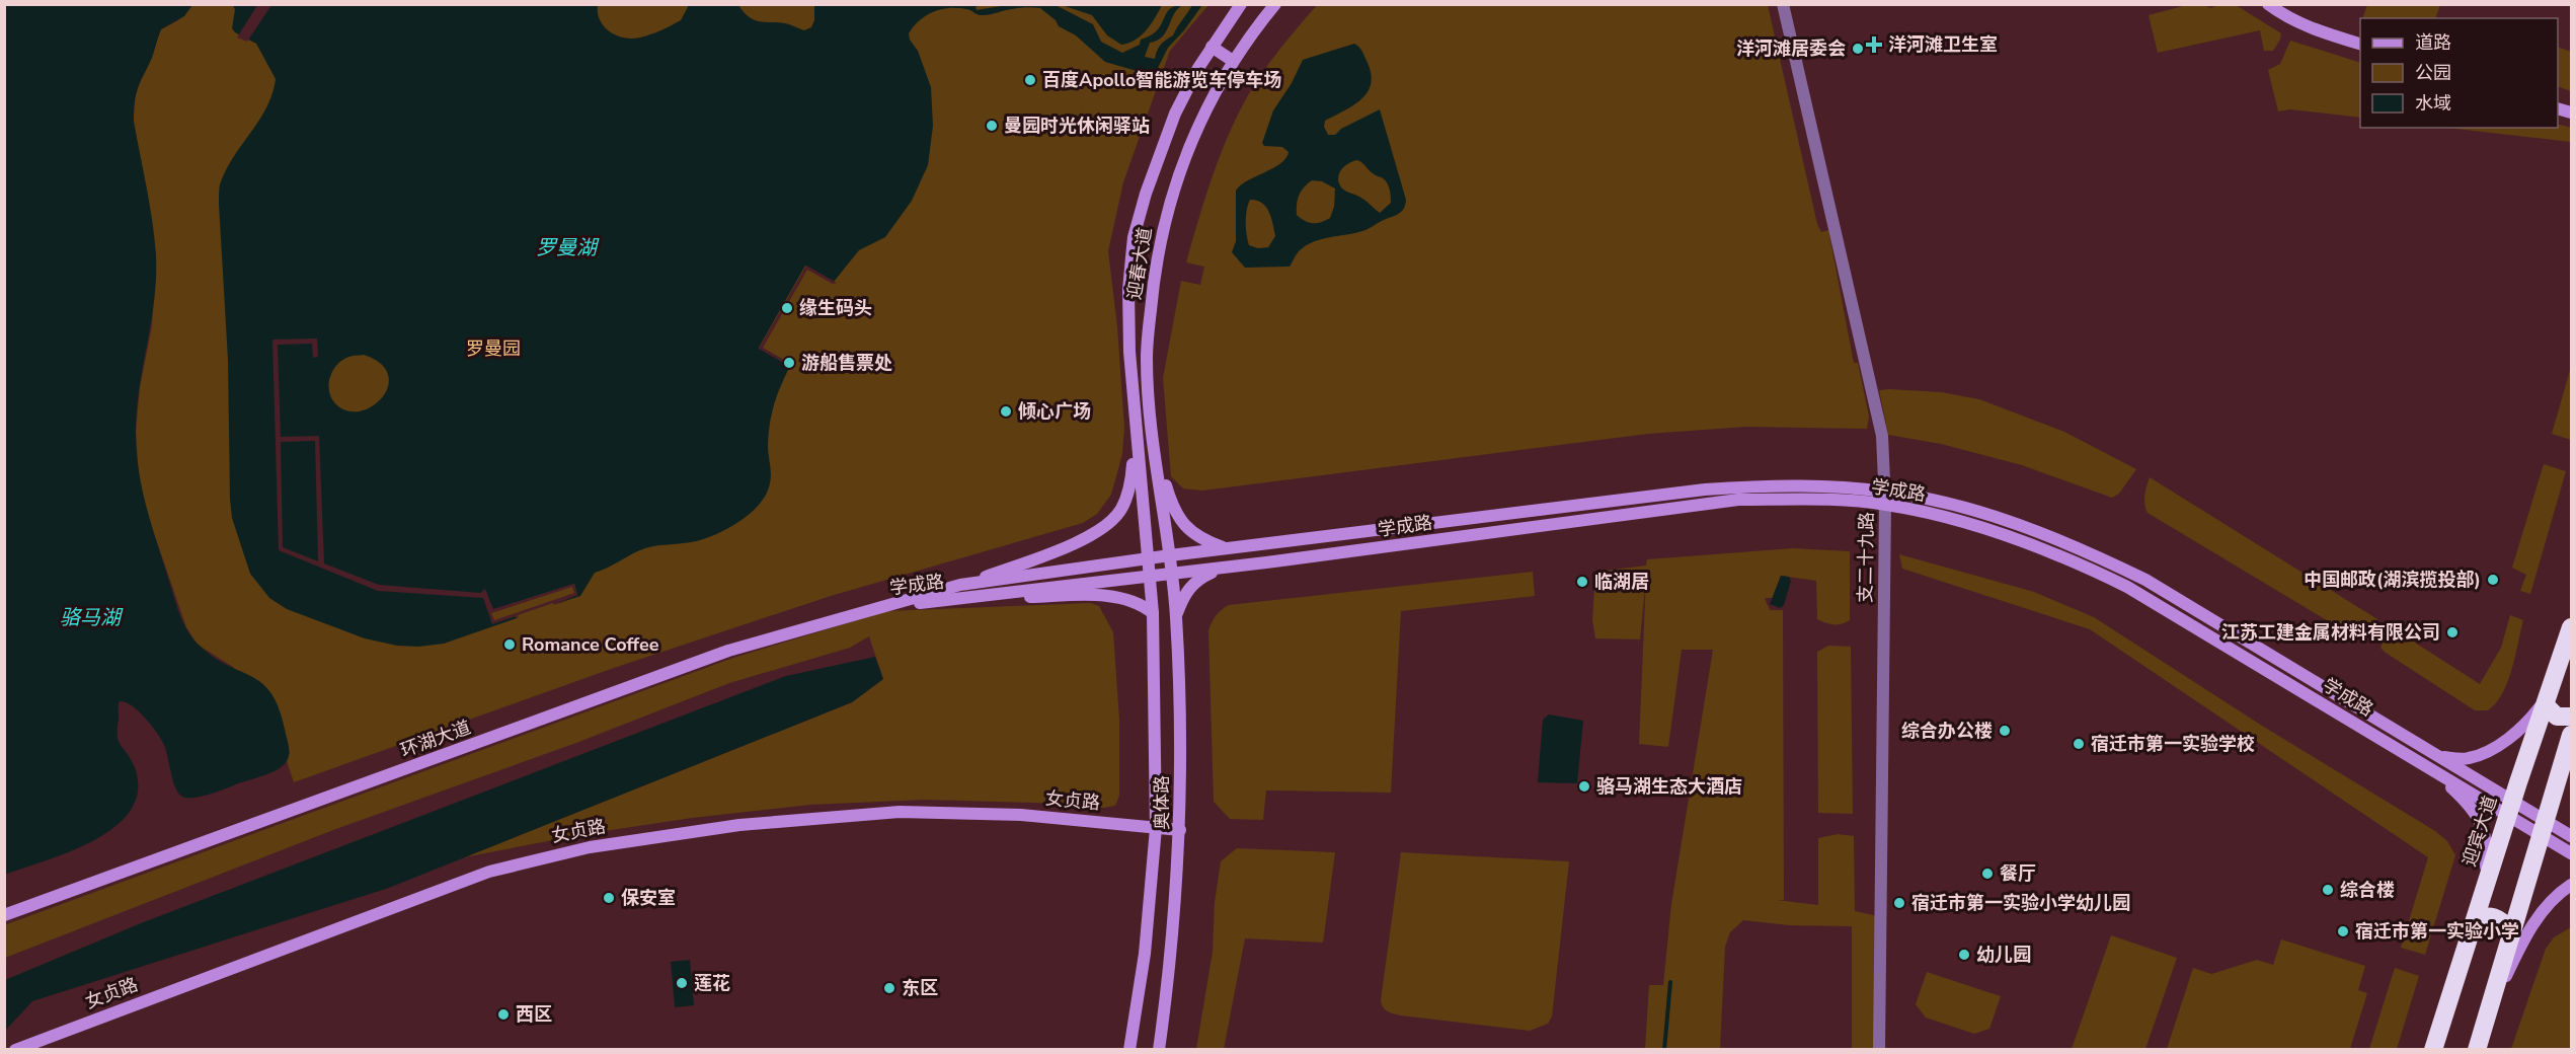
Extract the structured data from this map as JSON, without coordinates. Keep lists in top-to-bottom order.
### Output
{
  "streets": {
    "highway": ["迎宾大道"],
    "main road": [
      "迎春大道",
      "学成路",
      "环湖大道",
      "女贞路",
      "奥体路"
    ],
    "street": ["支二十九路"]
  },
  "crossings": [
    ["迎春大道", "学成路"],
    ["迎春大道", "奥体路"],
    ["学成路", "支二十九路"],
    ["学成路", "环湖大道"],
    ["学成路", "奥体路"],
    ["学成路", "迎宾大道"],
    ["女贞路", "奥体路"]
  ],
  "water": ["罗曼湖", "骆马湖"],
  "parks": ["罗曼园"],
  "places": {
    "health": ["洋河滩卫生室"],
    "other": [
      "洋河滩居委会",
      "百度Apollo智能游览车停车场",
      "曼园时光休闲驿站",
      "缘生码头",
      "游船售票处",
      "倾心广场",
      "中国邮政(湖滨揽投部)",
      "临湖居",
      "江苏工建金属材料有限公司",
      "Romance Coffee",
      "综合办公楼",
      "宿迁市第一实验学校",
      "骆马湖生态大酒店",
      "餐厅",
      "综合楼",
      "保安室",
      "宿迁市第一实验小学幼儿园",
      "宿迁市第一实验小学",
      "幼儿园",
      "莲花",
      "东区",
      "西区"
    ]
  },
  "legend": ["道路", "公园", "水域"]
}
